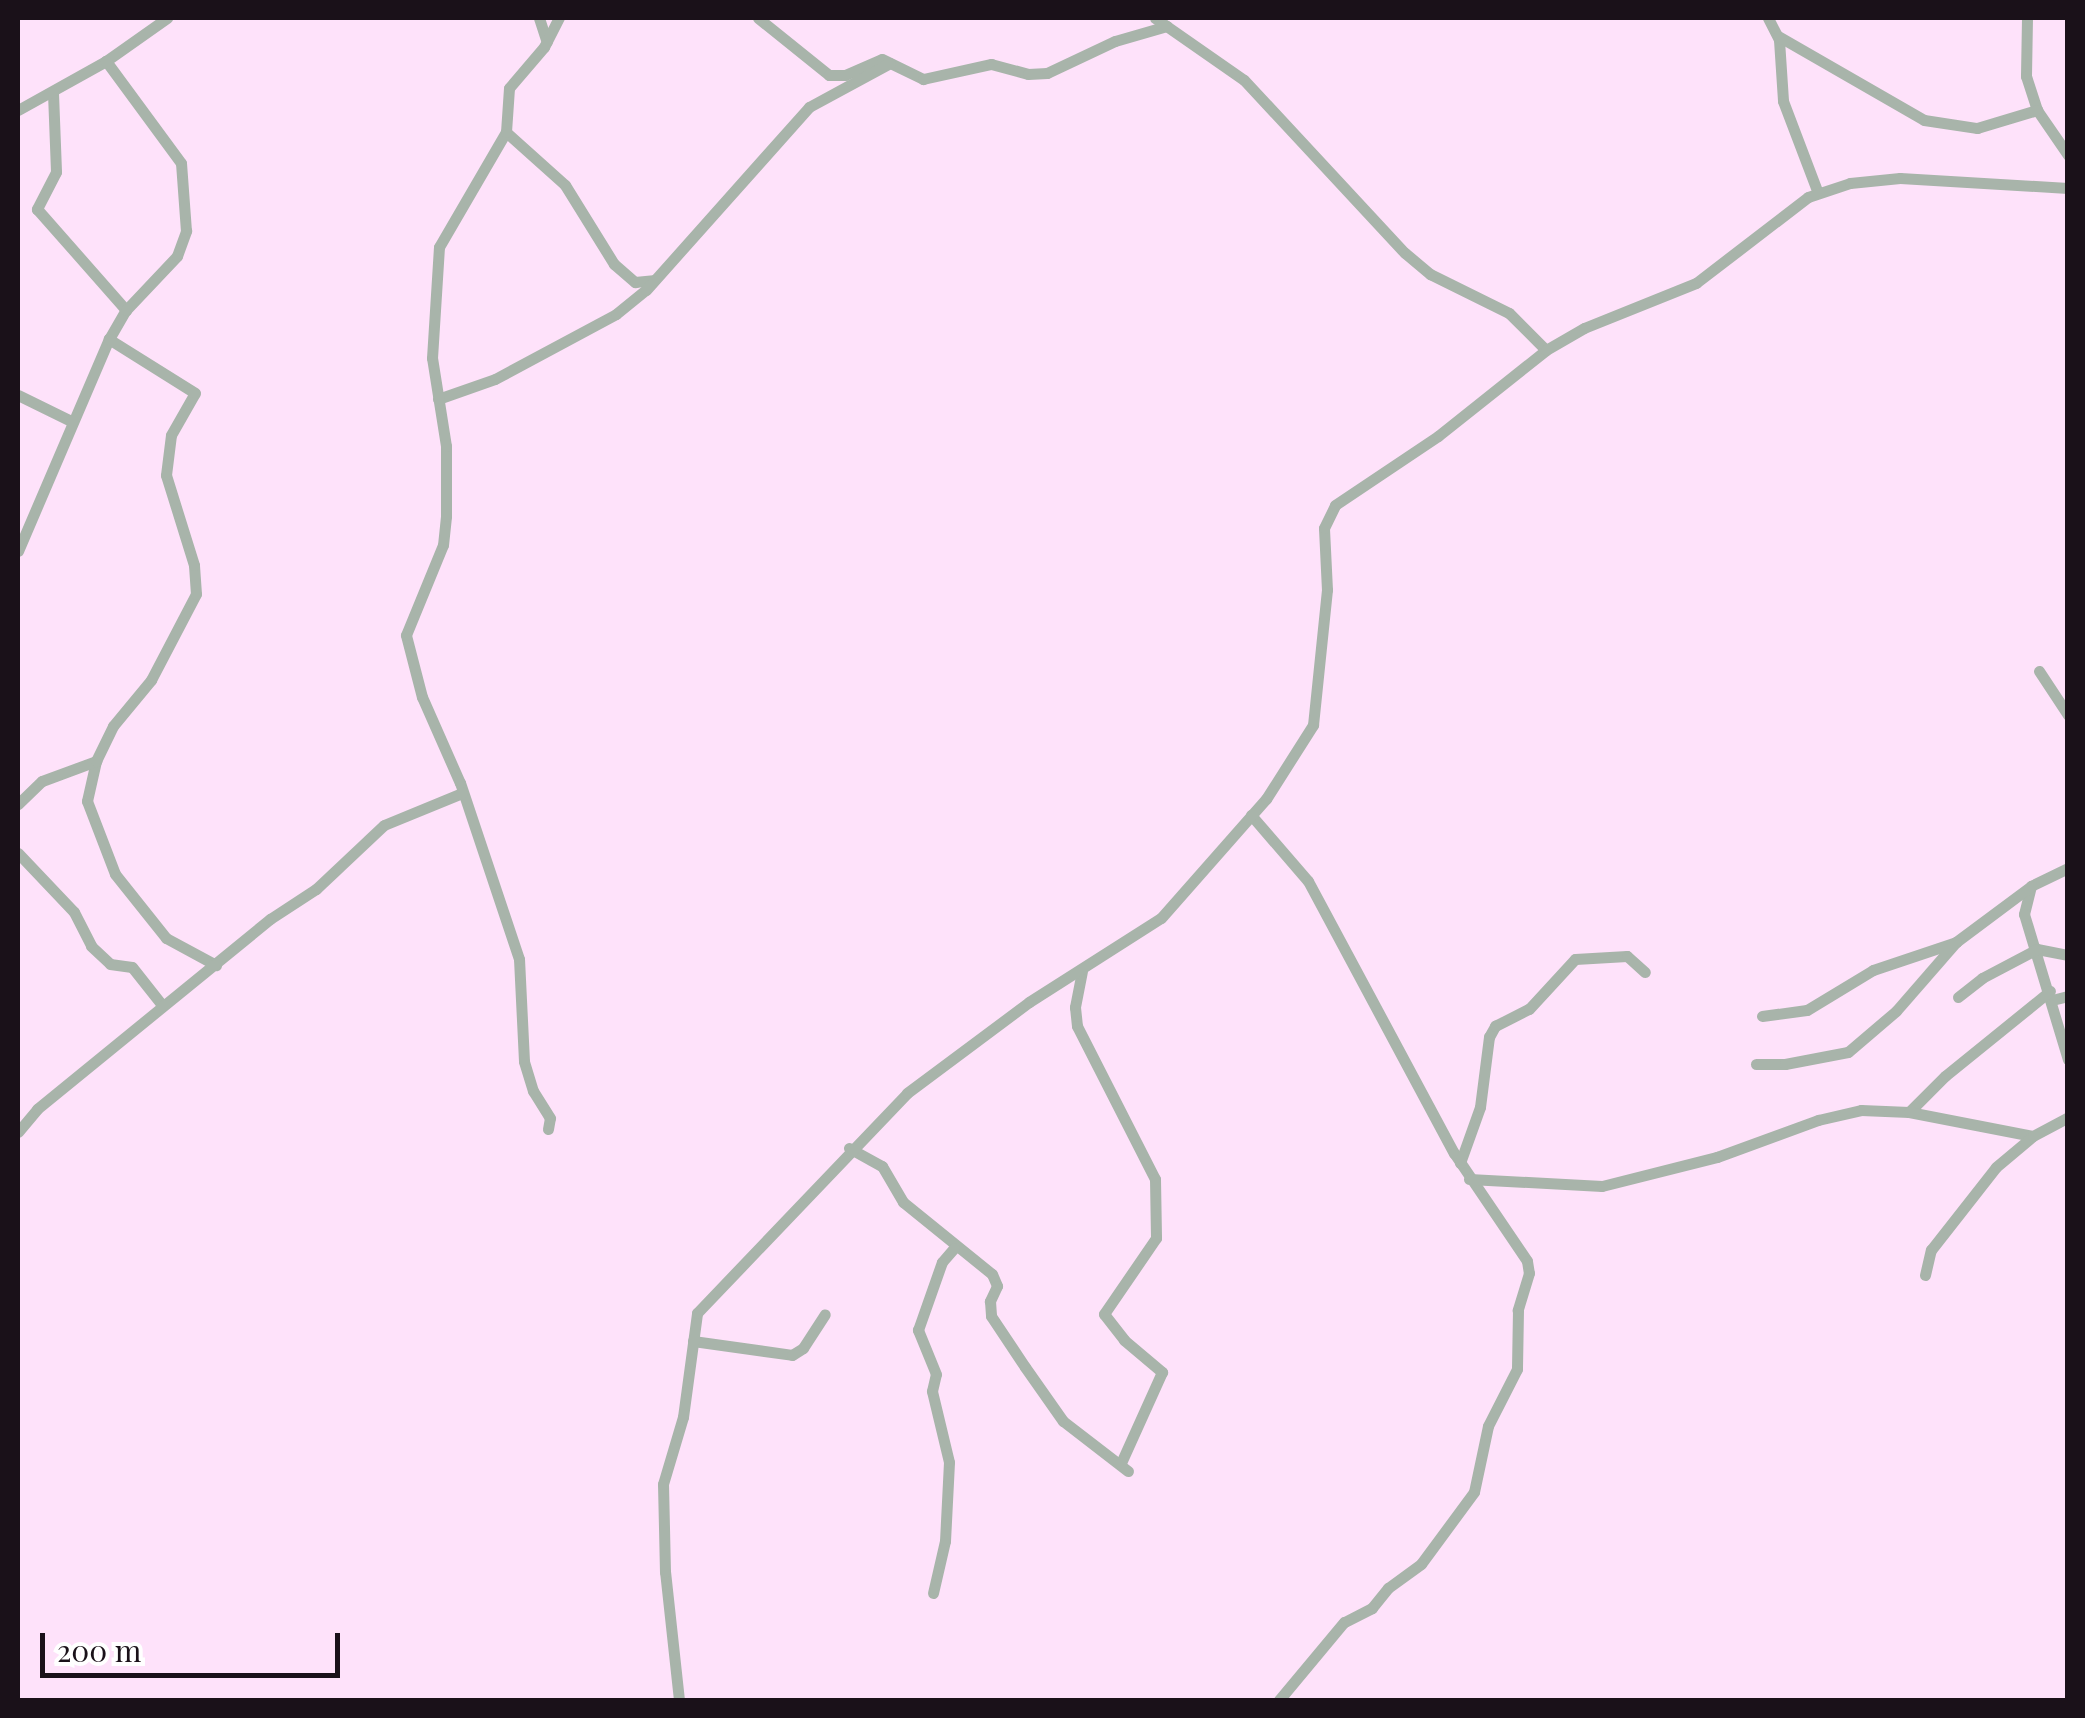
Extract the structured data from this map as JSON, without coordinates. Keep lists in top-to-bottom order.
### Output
{
  "scale_bar": "200 m"
}
